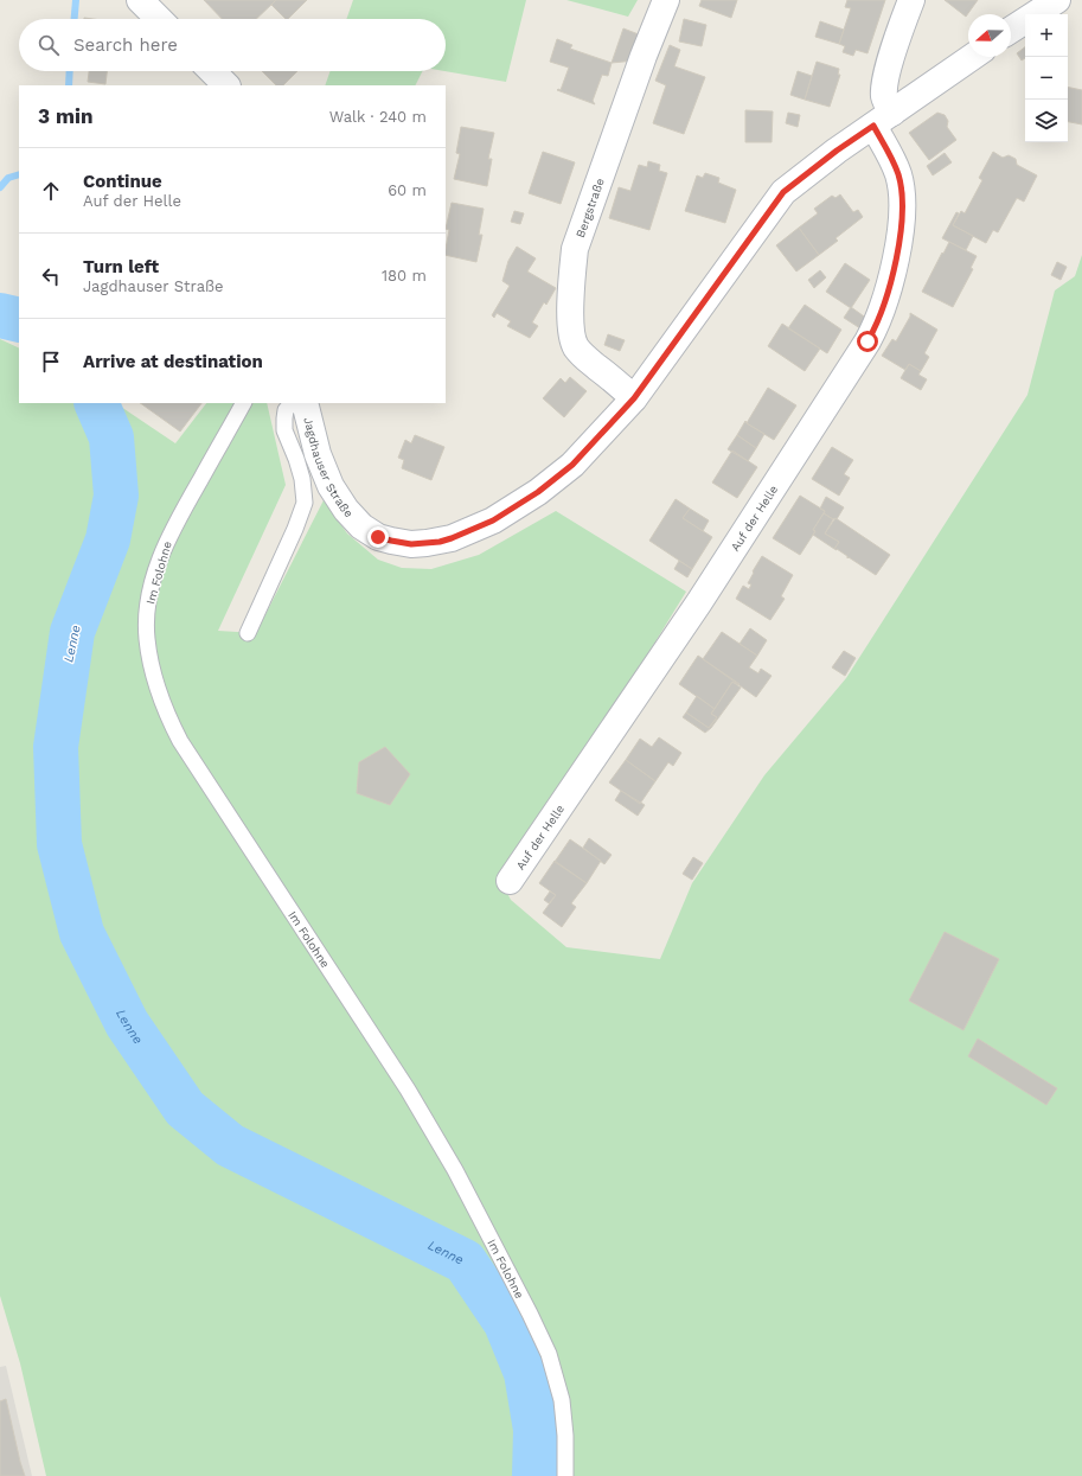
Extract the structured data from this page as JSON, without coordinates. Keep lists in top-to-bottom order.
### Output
{
  "streets": {
    "street": ["Bergstraße", "Jagdhauser Straße", "Auf der Helle"],
    "lane": ["Im Folohne"]
  },
  "crossings": [
    ["Bergstraße", "Jagdhauser Straße"],
    ["Jagdhauser Straße", "Auf der Helle"]
  ],
  "water": ["Lenne"],
  "north": "left",
  "page": {
    "map_buttons": ["+", "−"],
    "search": "Search here",
    "heading": ["3 min", "Walk · 240 m"],
    "list": [
      ["Continue", "Auf der Helle", "60 m"],
      ["Turn left", "Jagdhauser Straße", "180 m"],
      "Arrive at destination"
    ]
  }
}
